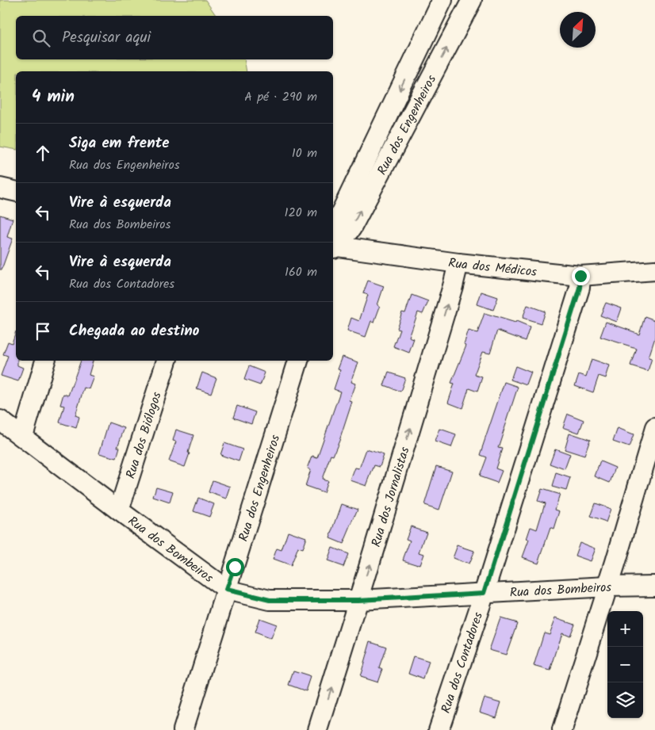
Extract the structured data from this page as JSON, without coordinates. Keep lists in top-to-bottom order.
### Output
{
  "streets": {
    "street": [
      "Rua dos Engenheiros",
      "Rua dos Médicos",
      "Rua dos Biólogos",
      "Rua dos Jornalistas",
      "Rua dos Bombeiros",
      "Rua dos Contadores"
    ]
  },
  "crossings": [
    ["Rua dos Engenheiros", "Rua dos Bombeiros"],
    ["Rua dos Médicos", "Rua dos Jornalistas"],
    ["Rua dos Médicos", "Rua dos Contadores"],
    ["Rua dos Biólogos", "Rua dos Bombeiros"],
    ["Rua dos Jornalistas", "Rua dos Bombeiros"],
    ["Rua dos Bombeiros", "Rua dos Contadores"]
  ],
  "one_way": ["Rua dos Jornalistas"],
  "north": "top right",
  "page": {
    "search": "Pesquisar aqui",
    "heading": ["4 min", "A pé · 290 m"],
    "list": [
      ["Siga em frente", "Rua dos Engenheiros", "10 m"],
      ["Vire à esquerda", "Rua dos Bombeiros", "120 m"],
      ["Vire à esquerda", "Rua dos Contadores", "160 m"],
      "Chegada ao destino"
    ],
    "map_buttons": ["+", "−"]
  }
}
